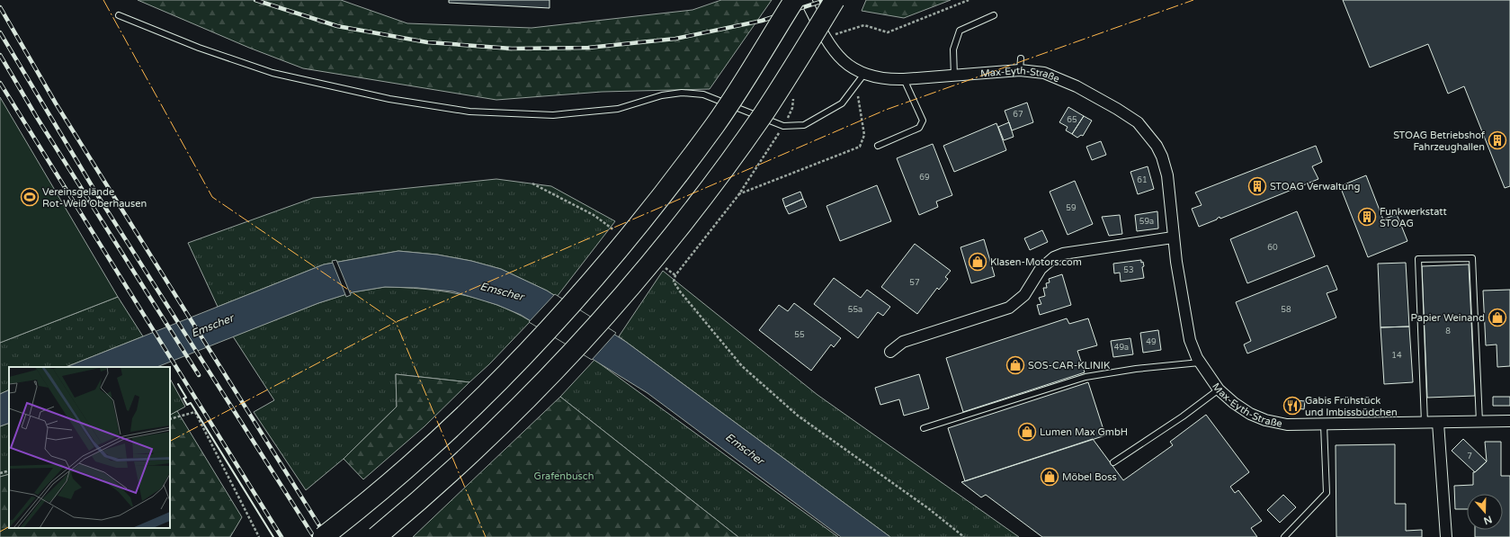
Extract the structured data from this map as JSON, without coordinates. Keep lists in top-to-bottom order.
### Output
{
  "streets": {
    "street": ["Max-Eyth-Straße"]
  },
  "water": ["Emscher"],
  "parks": ["Grafenbusch"],
  "places": {
    "building": ["STOAG Betriebshof Fahrzeughallen", "STOAG Verwaltung", "Funkwerkstatt STOAG"],
    "sports": ["Vereinsgelände Rot-Weiß Oberhausen"],
    "shop": [
      "Klasen-Motors.com",
      "Papier Weinand",
      "SOS-CAR-KLINIK",
      "Lumen Max GmbH",
      "Möbel Boss"
    ],
    "restaurant": ["Gabis Frühstück und Imbissbüdchen"]
  },
  "house_numbers": [
    "67",
    "65",
    "69",
    "61",
    "59",
    "59a",
    "60",
    "53",
    "57",
    "55a",
    "58",
    "8",
    "55",
    "49",
    "49a",
    "14",
    "7"
  ],
  "north": "bottom"
}
